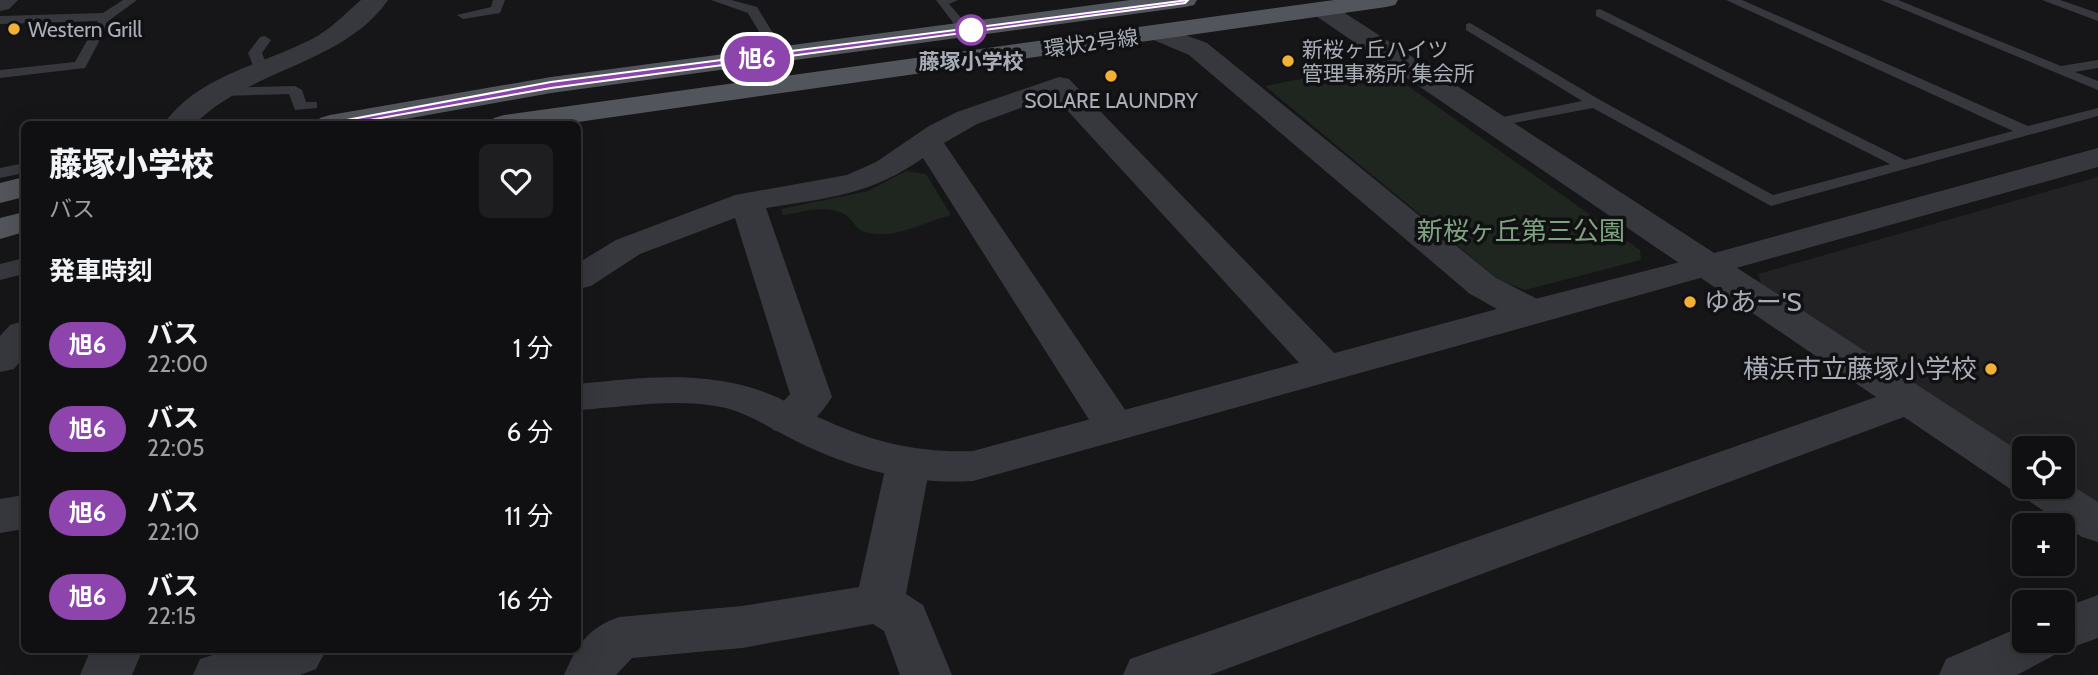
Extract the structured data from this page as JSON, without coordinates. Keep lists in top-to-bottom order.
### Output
{
  "streets": {
    "main road": ["環状2号線"]
  },
  "parks": ["新桜ヶ丘第三公園"],
  "places": [
    "Western Grill",
    "藤塚小学校",
    "新桜ヶ丘ハイツ 管理事務所 集会所",
    "SOLARE LAUNDRY",
    "ゆあー'S",
    "横浜市立藤塚小学校"
  ],
  "lines": ["bus line 旭6"],
  "page": {
    "on_map": "旭6",
    "heading": [
      ["藤塚小学校", "バス"],
      "発車時刻"
    ],
    "list": [
      {
        "mark": "旭6",
        "name": "バス",
        "note": "22:00",
        "value": "1 分"
      },
      {
        "mark": "旭6",
        "name": "バス",
        "note": "22:05",
        "value": "6 分"
      },
      {
        "mark": "旭6",
        "name": "バス",
        "note": "22:10",
        "value": "11 分"
      },
      {
        "mark": "旭6",
        "name": "バス",
        "note": "22:15",
        "value": "16 分"
      }
    ],
    "map_buttons": ["+", "−"]
  }
}
